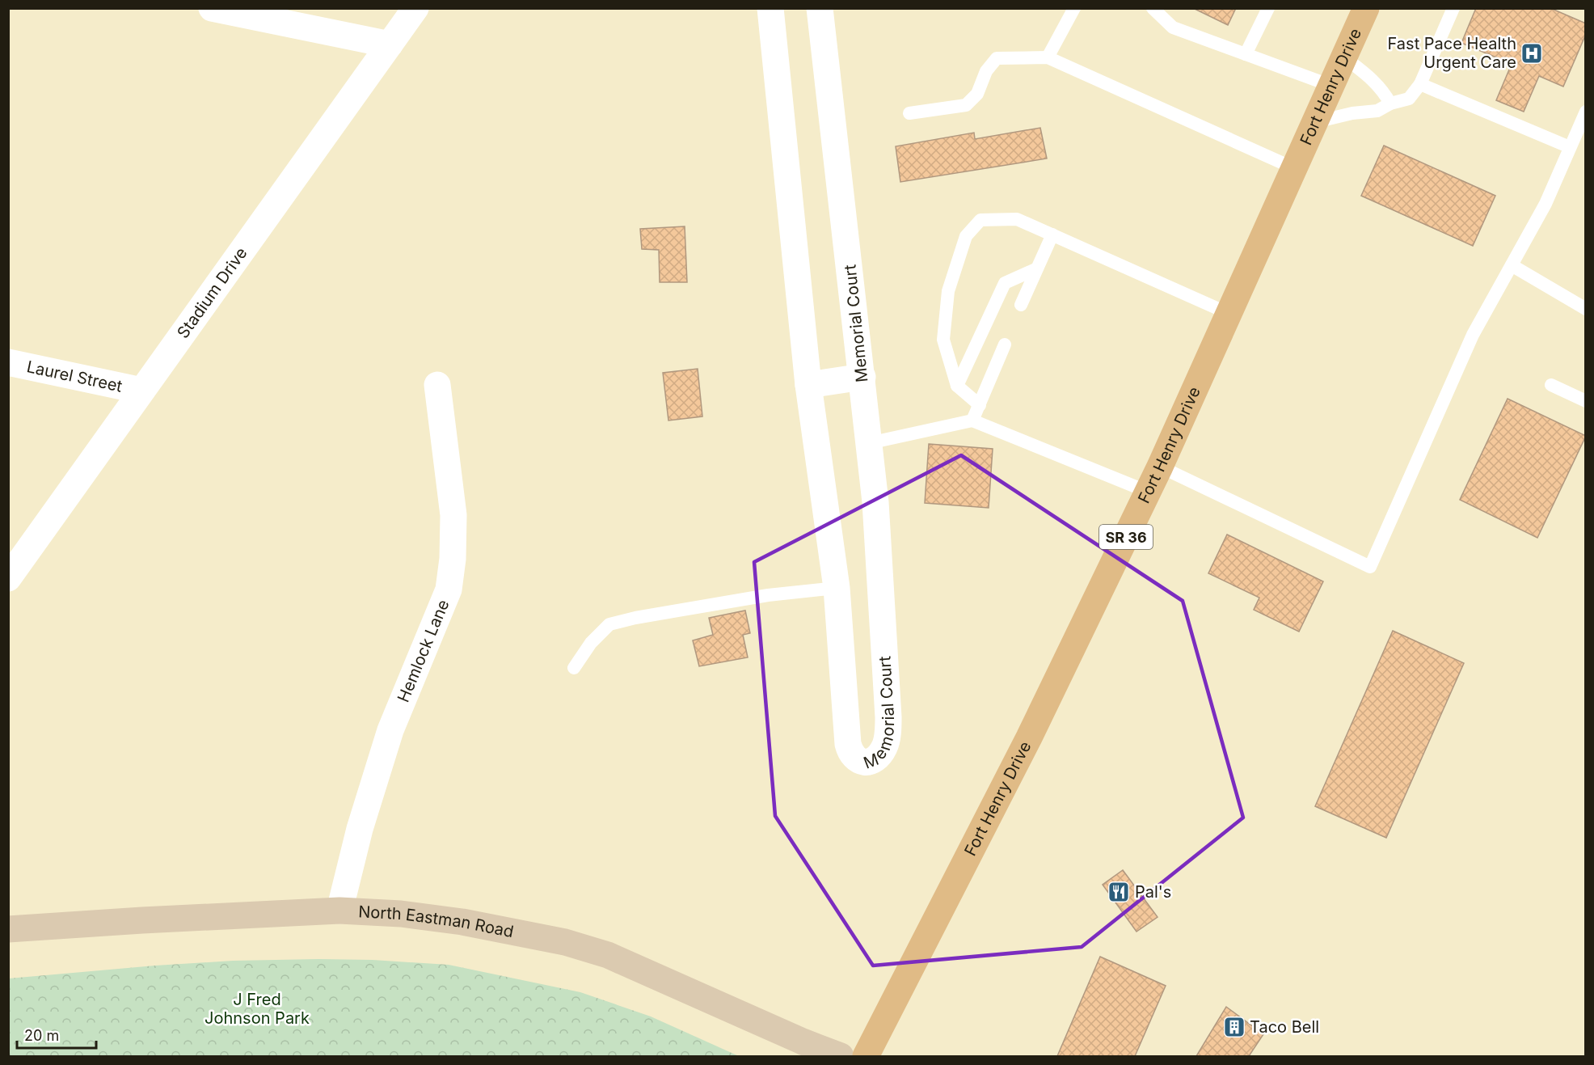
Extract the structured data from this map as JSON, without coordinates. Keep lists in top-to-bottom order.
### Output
{
  "streets": {
    "main road": ["Fort Henry Drive", "SR 36", "North Eastman Road"],
    "street": [
      "Stadium Drive",
      "Memorial Court",
      "Laurel Street",
      "Hemlock Lane"
    ]
  },
  "crossings": [
    ["Stadium Drive", "Laurel Street"],
    ["Hemlock Lane", "North Eastman Road"]
  ],
  "parks": ["J Fred Johnson Park"],
  "places": {
    "hospital": ["Fast Pace Health Urgent Care"],
    "restaurant": ["Pal's"],
    "building": ["Taco Bell"]
  },
  "scale_bar": "20 m"
}
